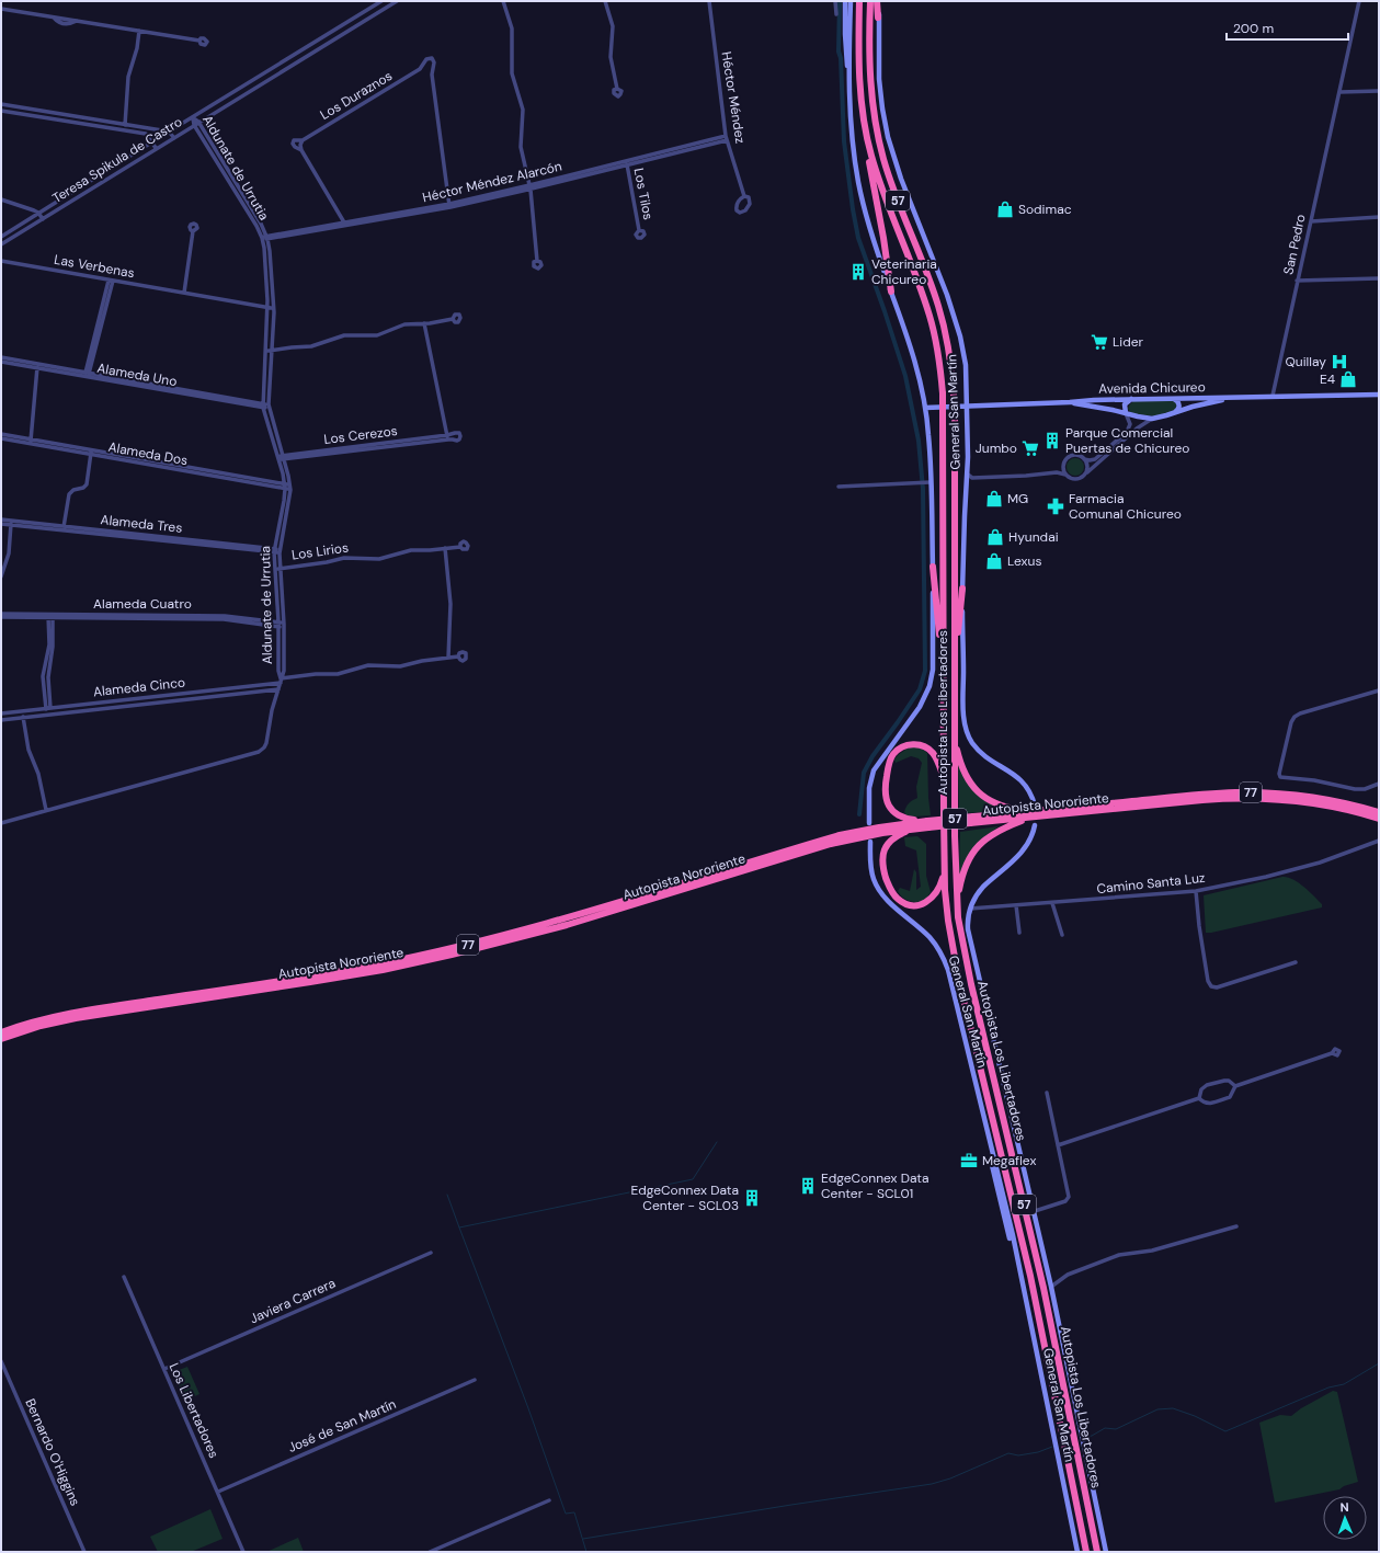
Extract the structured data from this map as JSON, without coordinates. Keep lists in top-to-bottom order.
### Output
{
  "streets": {
    "highway": [
      "57",
      "Autopista Los Libertadores",
      "77",
      "Autopista Nororiente"
    ],
    "street": [
      "Los Duraznos",
      "Héctor Méndez",
      "Teresa Spikula de Castro",
      "Aldunate de Urrutia",
      "Héctor Méndez Alarcón",
      "Los Tilos",
      "San Pedro",
      "Las Verbenas",
      "Alameda Uno",
      "Avenida Chicureo",
      "General San Martín",
      "Los Cerezos",
      "Alameda Dos",
      "Alameda Tres",
      "Los Lirios",
      "Alameda Cuatro",
      "Alameda Cinco",
      "Camino Santa Luz",
      "Javiera Carrera",
      "Los Libertadores",
      "José de San Martín",
      "Bernardo O'Higgins"
    ]
  },
  "crossings": [
    ["Los Duraznos", "Héctor Méndez Alarcón"],
    ["Héctor Méndez", "Héctor Méndez Alarcón"],
    ["Teresa Spikula de Castro", "Aldunate de Urrutia"],
    ["Aldunate de Urrutia", "Héctor Méndez Alarcón"],
    ["Aldunate de Urrutia", "Las Verbenas"],
    ["Aldunate de Urrutia", "Alameda Uno"],
    ["Aldunate de Urrutia", "Los Cerezos"],
    ["Aldunate de Urrutia", "Alameda Dos"],
    ["Aldunate de Urrutia", "Alameda Tres"],
    ["Aldunate de Urrutia", "Los Lirios"],
    ["Aldunate de Urrutia", "Alameda Cuatro"],
    ["Aldunate de Urrutia", "Alameda Cinco"],
    ["Héctor Méndez Alarcón", "Los Tilos"],
    ["San Pedro", "Avenida Chicureo"],
    ["Avenida Chicureo", "General San Martín"],
    ["General San Martín", "Autopista Nororiente"],
    ["General San Martín", "Camino Santa Luz"],
    ["Javiera Carrera", "Los Libertadores"],
    ["Los Libertadores", "José de San Martín"]
  ],
  "places": {
    "shop": [
      "Sodimac",
      "E4",
      "MG",
      "Hyundai",
      "Lexus"
    ],
    "building": [
      "Veterinaria Chicureo",
      "Parque Comercial Puertas de Chicureo",
      "EdgeConnex Data Center - SCL01",
      "EdgeConnex Data Center - SCL03"
    ],
    "supermarket": ["Lider", "Jumbo"],
    "hospital": ["Quillay"],
    "pharmacy": ["Farmacia Comunal Chicureo"],
    "office": ["Megaflex"]
  },
  "scale_bar": "200 m",
  "north": "top"
}
